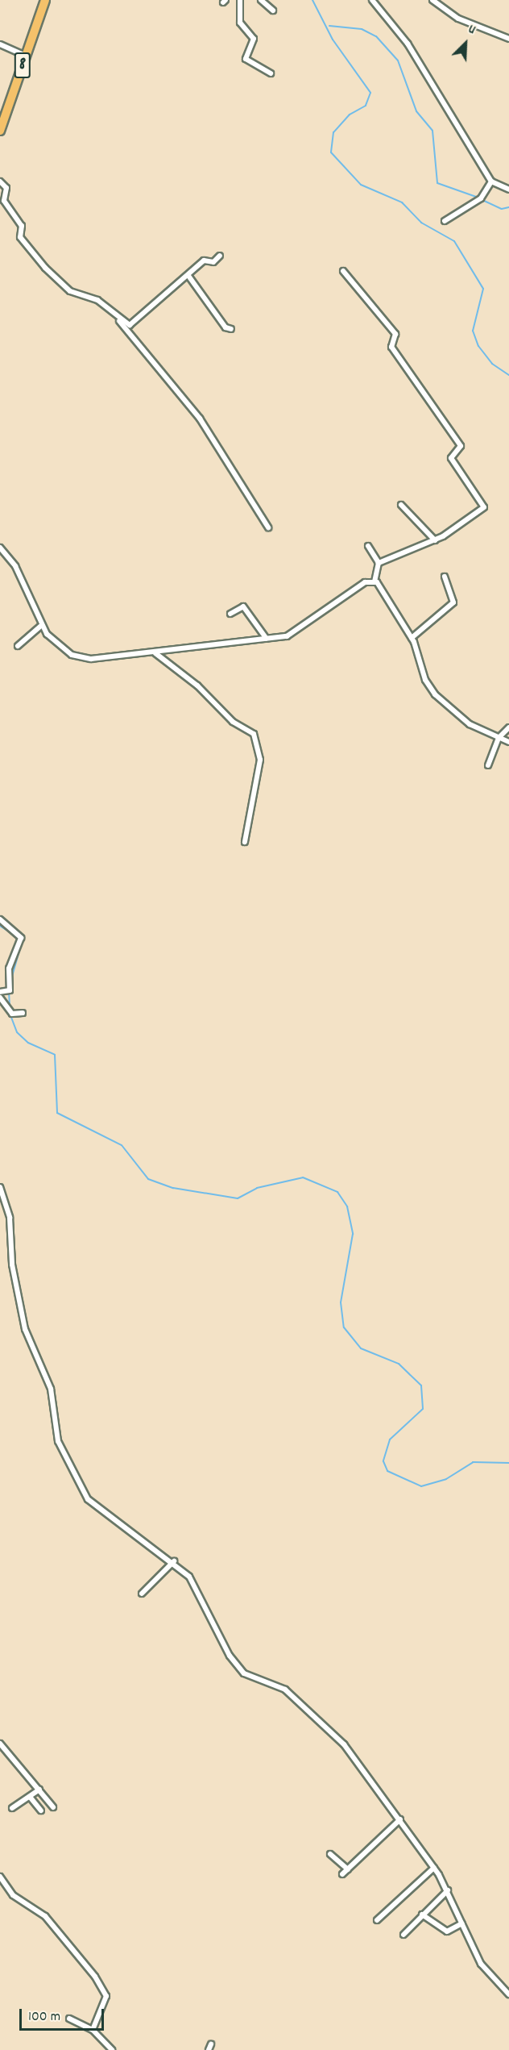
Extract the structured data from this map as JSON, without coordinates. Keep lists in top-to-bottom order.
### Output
{
  "streets": {
    "highway": ["8"]
  },
  "scale_bar": "100 m",
  "north": "top right"
}
